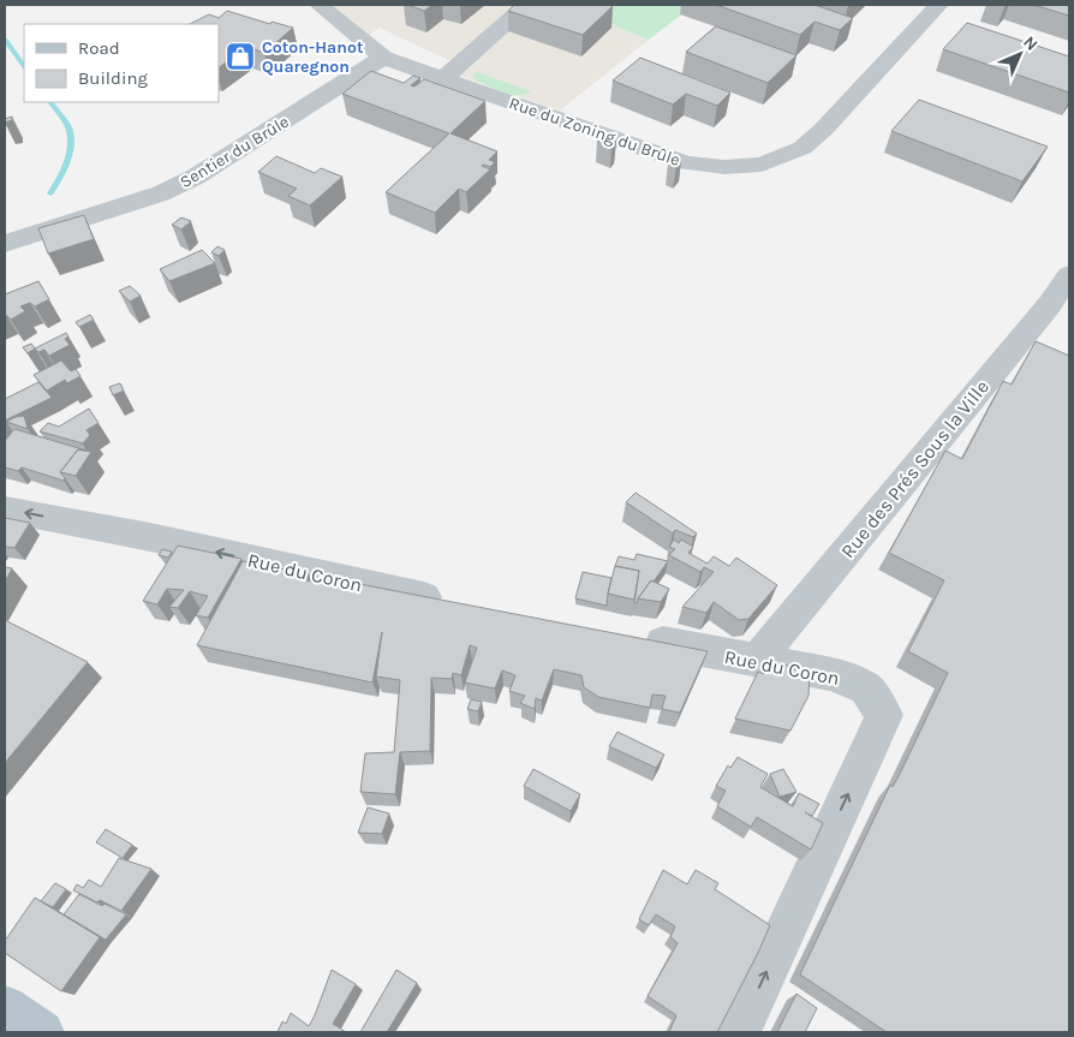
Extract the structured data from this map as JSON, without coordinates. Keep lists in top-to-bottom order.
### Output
{
  "streets": {
    "street": [
      "Rue du Zoning du Brûle",
      "Sentier du Brûle",
      "Rue des Prés Sous la Ville",
      "Rue du Coron"
    ]
  },
  "crossings": [
    ["Rue du Zoning du Brûle", "Sentier du Brûle"],
    ["Rue des Prés Sous la Ville", "Rue du Coron"]
  ],
  "places": {
    "shop": ["Coton-Hanot Quaregnon"]
  },
  "legend": ["Road", "Building"],
  "north": "top right"
}
